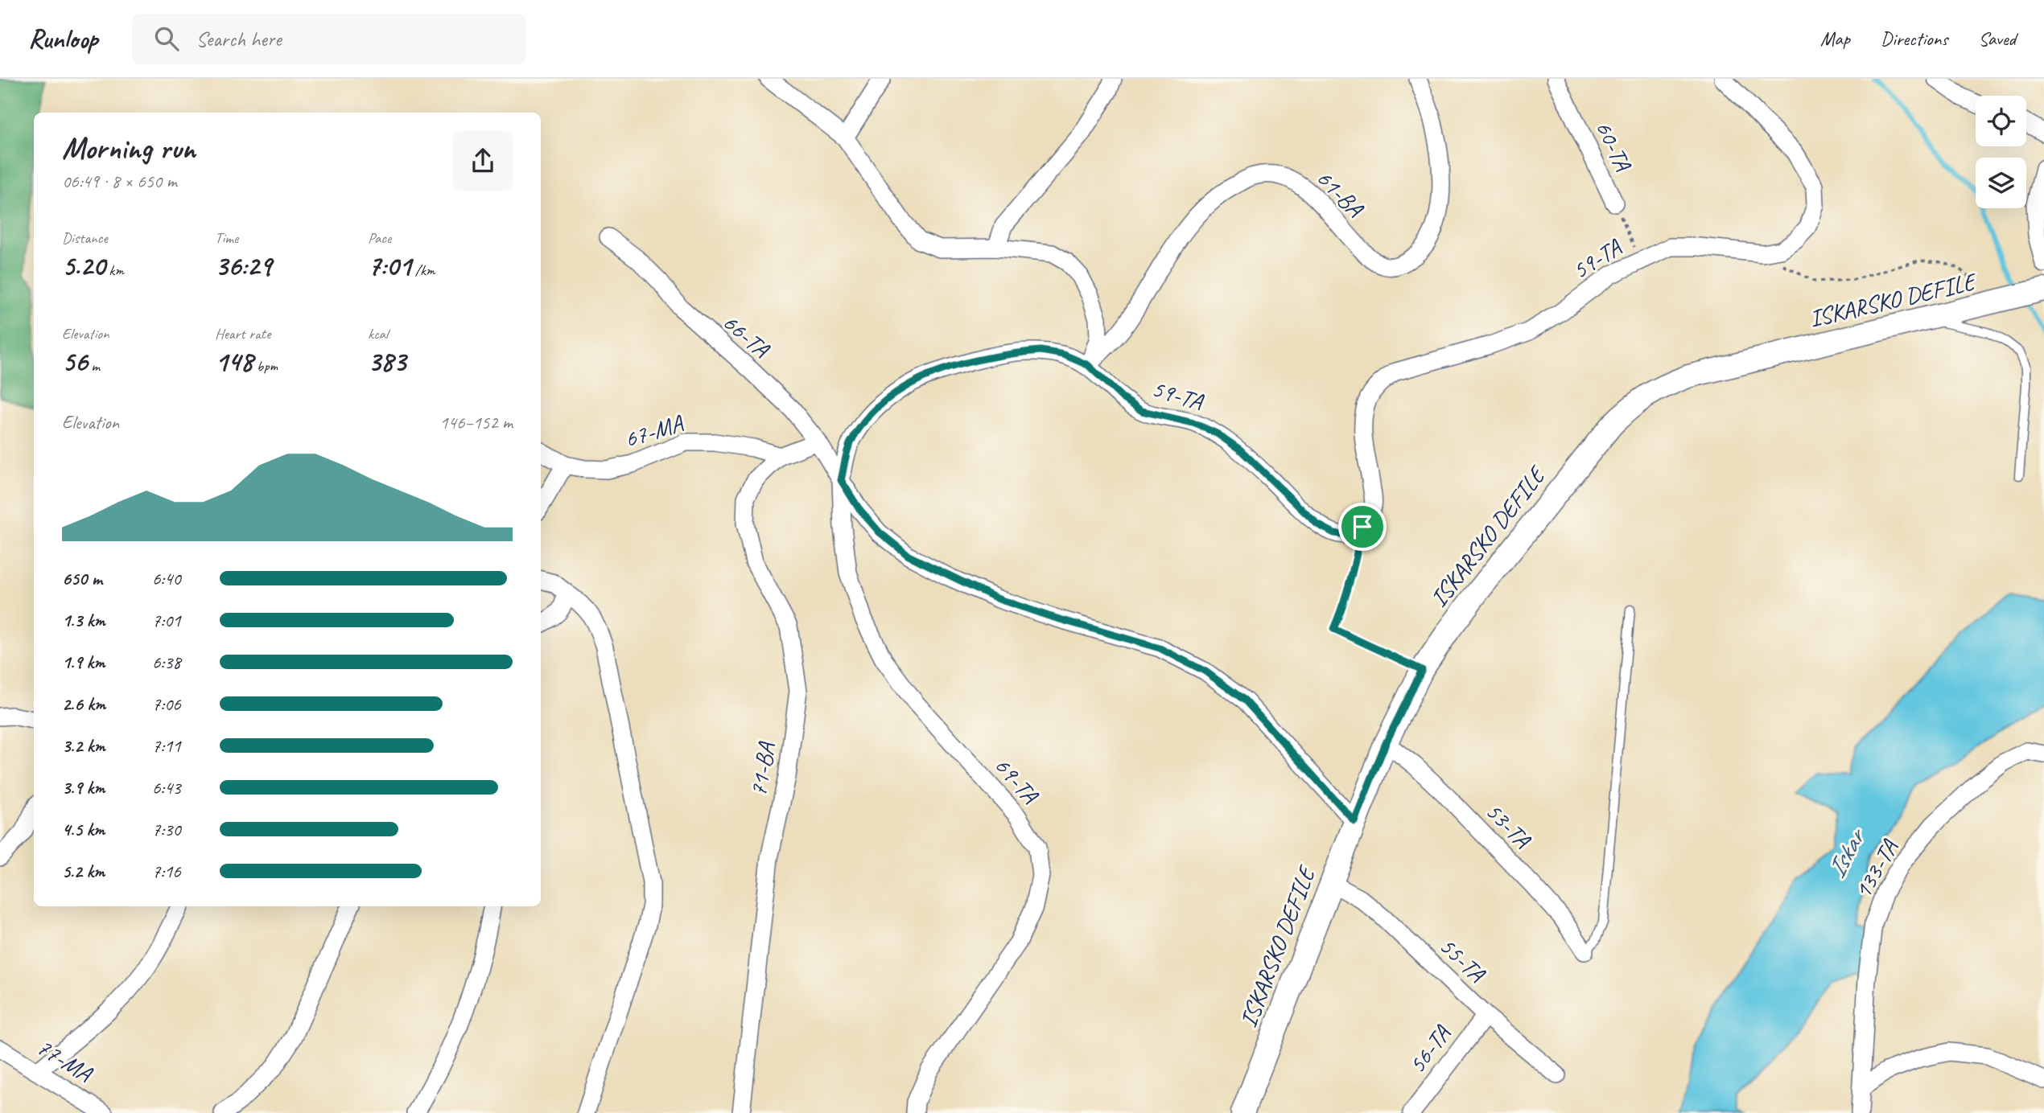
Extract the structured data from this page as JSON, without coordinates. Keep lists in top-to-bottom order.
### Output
{
  "streets": {
    "main road": ["ISKARSKO DEFILE"],
    "street": [
      "60-ТА",
      "61-ВА",
      "59-ТА",
      "66-ТА",
      "67-МА",
      "71-ВА",
      "69-ТА",
      "53-ТА",
      "133-ТА",
      "55-ТА",
      "56-ТА",
      "77-МА"
    ]
  },
  "crossings": [
    ["61-ВА", "59-ТА"],
    ["59-ТА", "66-ТА"],
    ["59-ТА", "69-ТА"],
    ["ISKARSKO DEFILE", "53-ТА"],
    ["ISKARSKO DEFILE", "55-ТА"],
    ["66-ТА", "69-ТА"],
    ["67-МА", "71-ВА"],
    ["55-ТА", "56-ТА"]
  ],
  "water": ["Iskar"],
  "page": {
    "header": "Runloop",
    "search": "Search here",
    "nav": ["Map", "Directions", "Saved"],
    "heading": ["Morning run", "06:49 · 8 × 650 m"],
    "stats": [
      ["Distance", "5.20 km"],
      ["Time", "36:29"],
      ["Pace", "7:01 /km"],
      ["Elevation", "56 m"],
      ["Heart rate", "148 bpm"],
      ["kcal", "383"]
    ],
    "chart": ["Elevation", "146–152 m"],
    "list": [
      {
        "name": "650 m",
        "note": "6:40"
      },
      {
        "name": "1.3 km",
        "note": "7:01"
      },
      {
        "name": "1.9 km",
        "note": "6:38"
      },
      {
        "name": "2.6 km",
        "note": "7:06"
      },
      {
        "name": "3.2 km",
        "note": "7:11"
      },
      {
        "name": "3.9 km",
        "note": "6:43"
      },
      {
        "name": "4.5 km",
        "note": "7:30"
      },
      {
        "name": "5.2 km",
        "note": "7:16"
      }
    ]
  }
}
